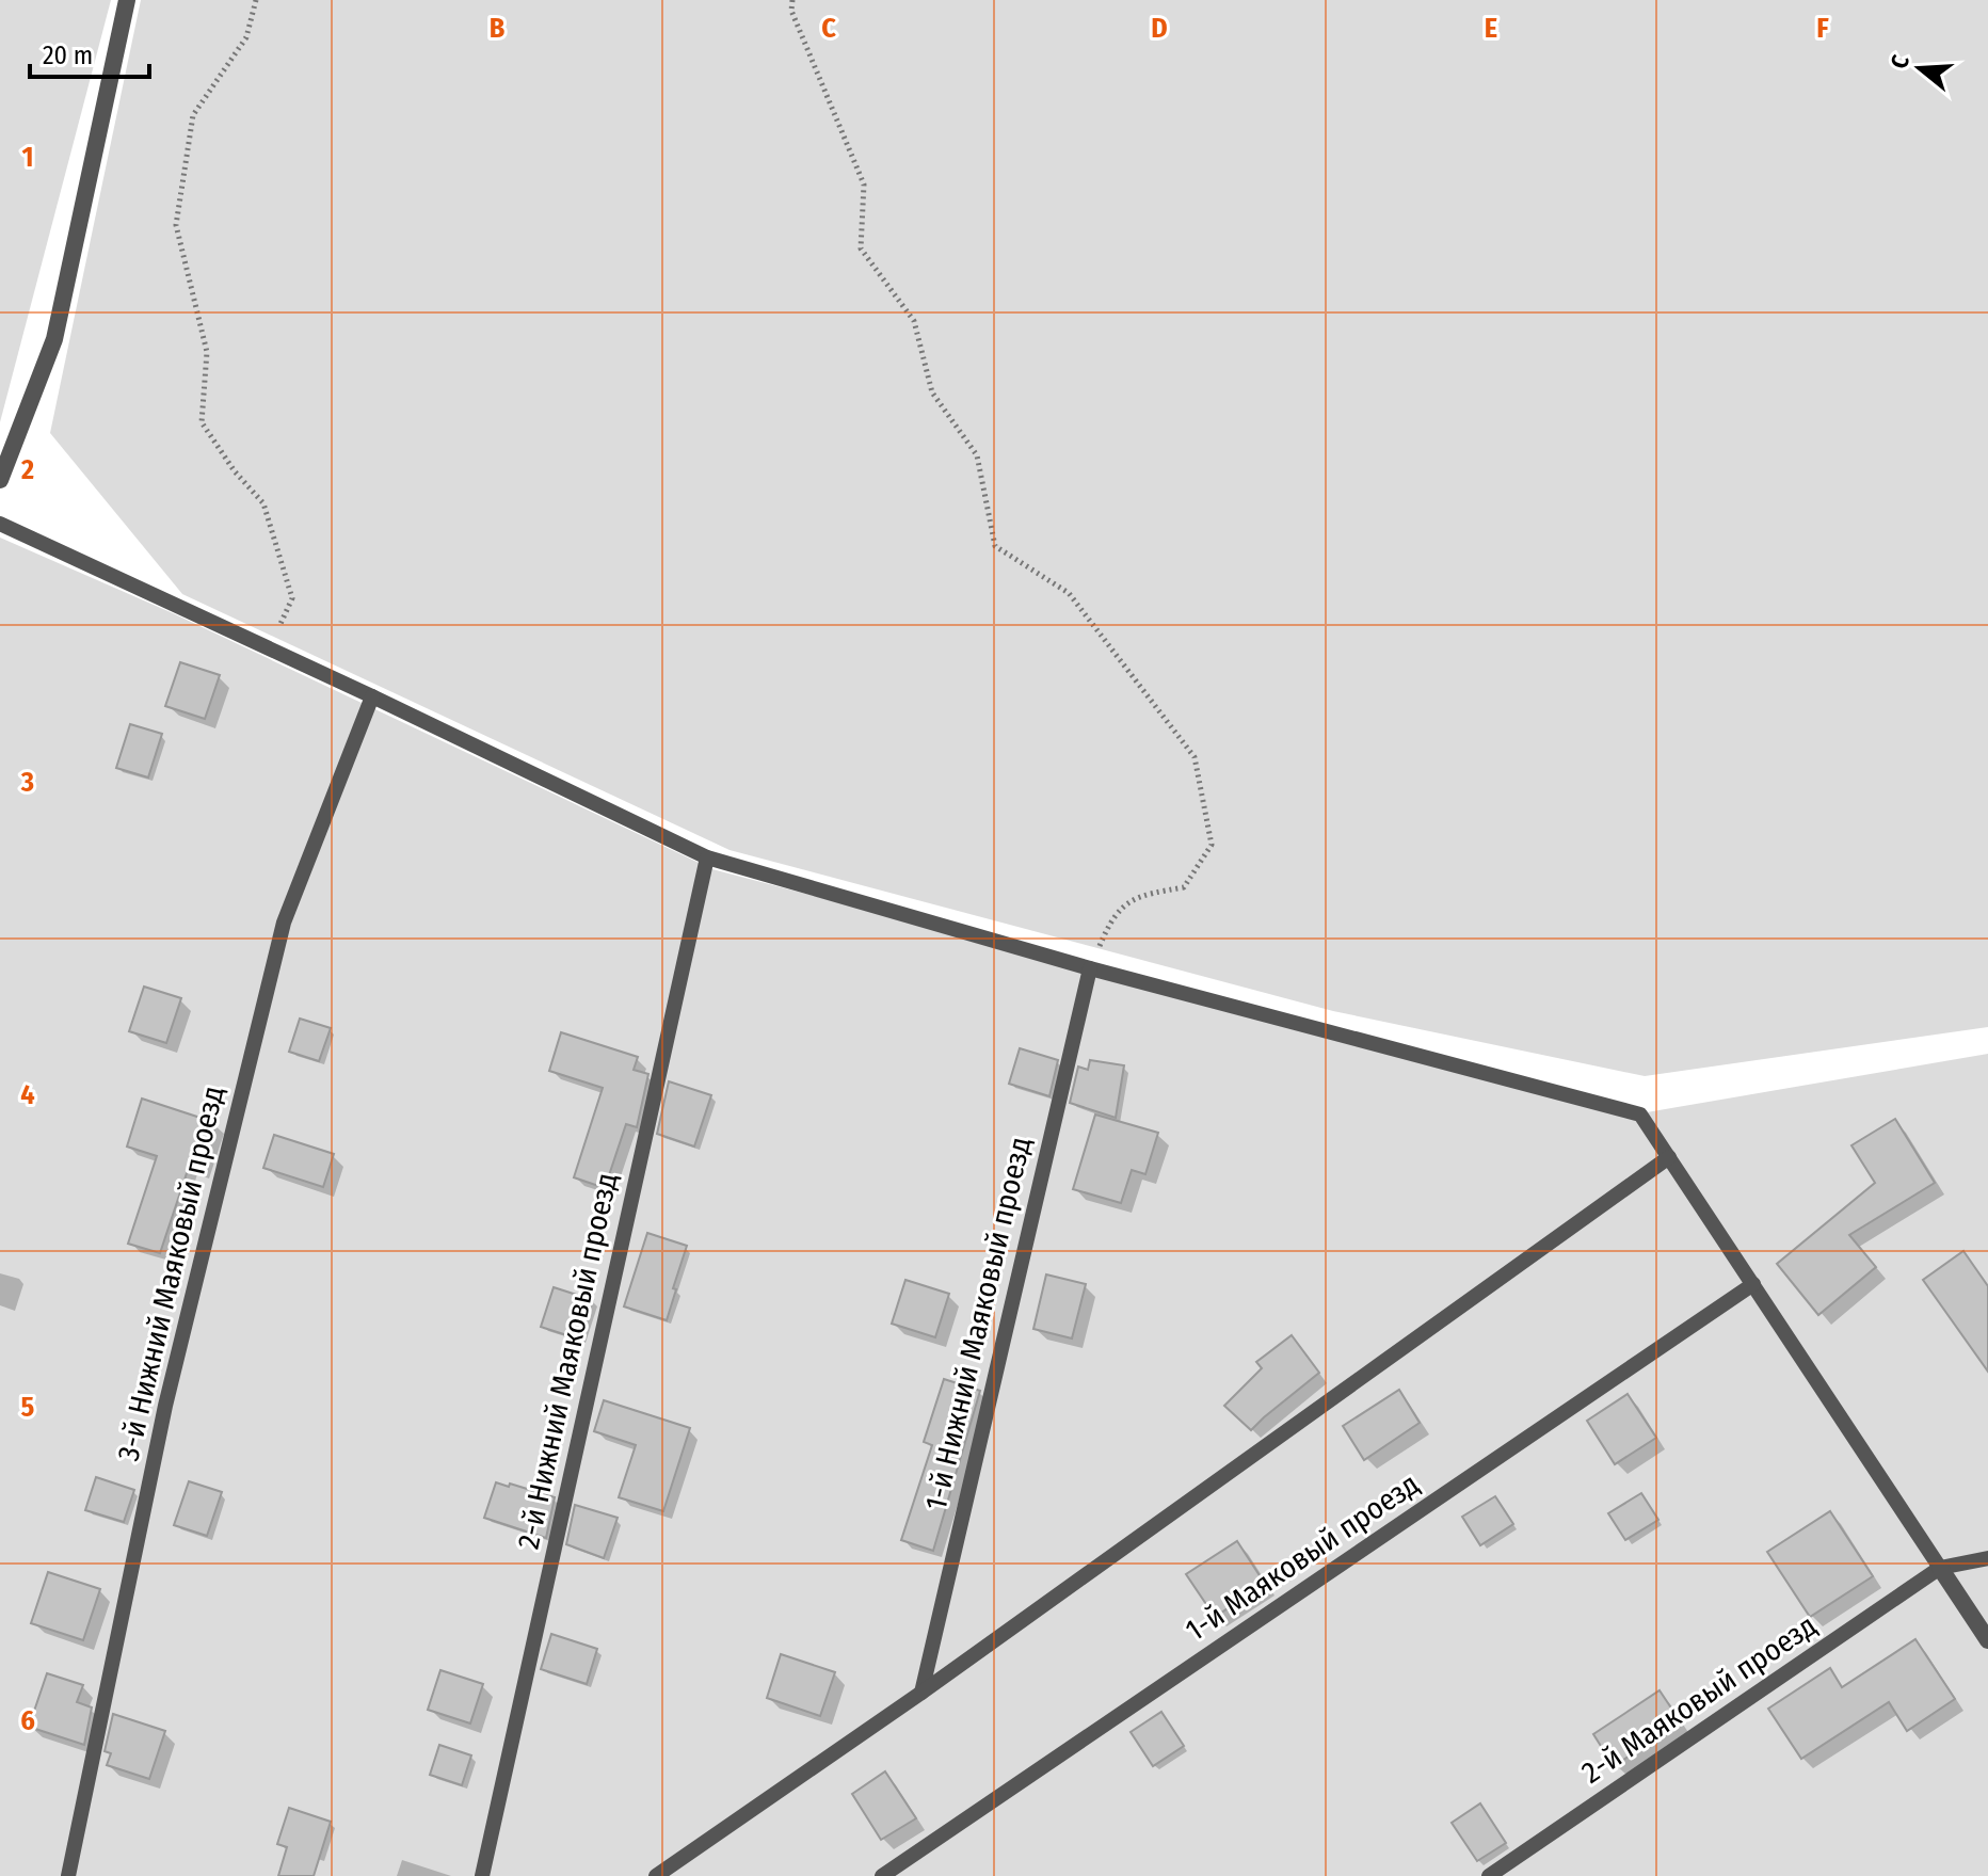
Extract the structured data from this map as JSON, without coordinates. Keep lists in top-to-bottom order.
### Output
{
  "streets": {
    "lane": [
      "3-й Нижний Маяковый проезд",
      "1-й Нижний Маяковый проезд",
      "2-й Нижний Маяковый проезд",
      "1-й Маяковый проезд",
      "2-й Маяковый проезд"
    ]
  },
  "scale_bar": "20 m",
  "north": "left",
  "grid": {
    "columns": [
      "B",
      "C",
      "D",
      "E",
      "F"
    ],
    "rows": [
      "1",
      "2",
      "3",
      "4",
      "5",
      "6"
    ]
  }
}
